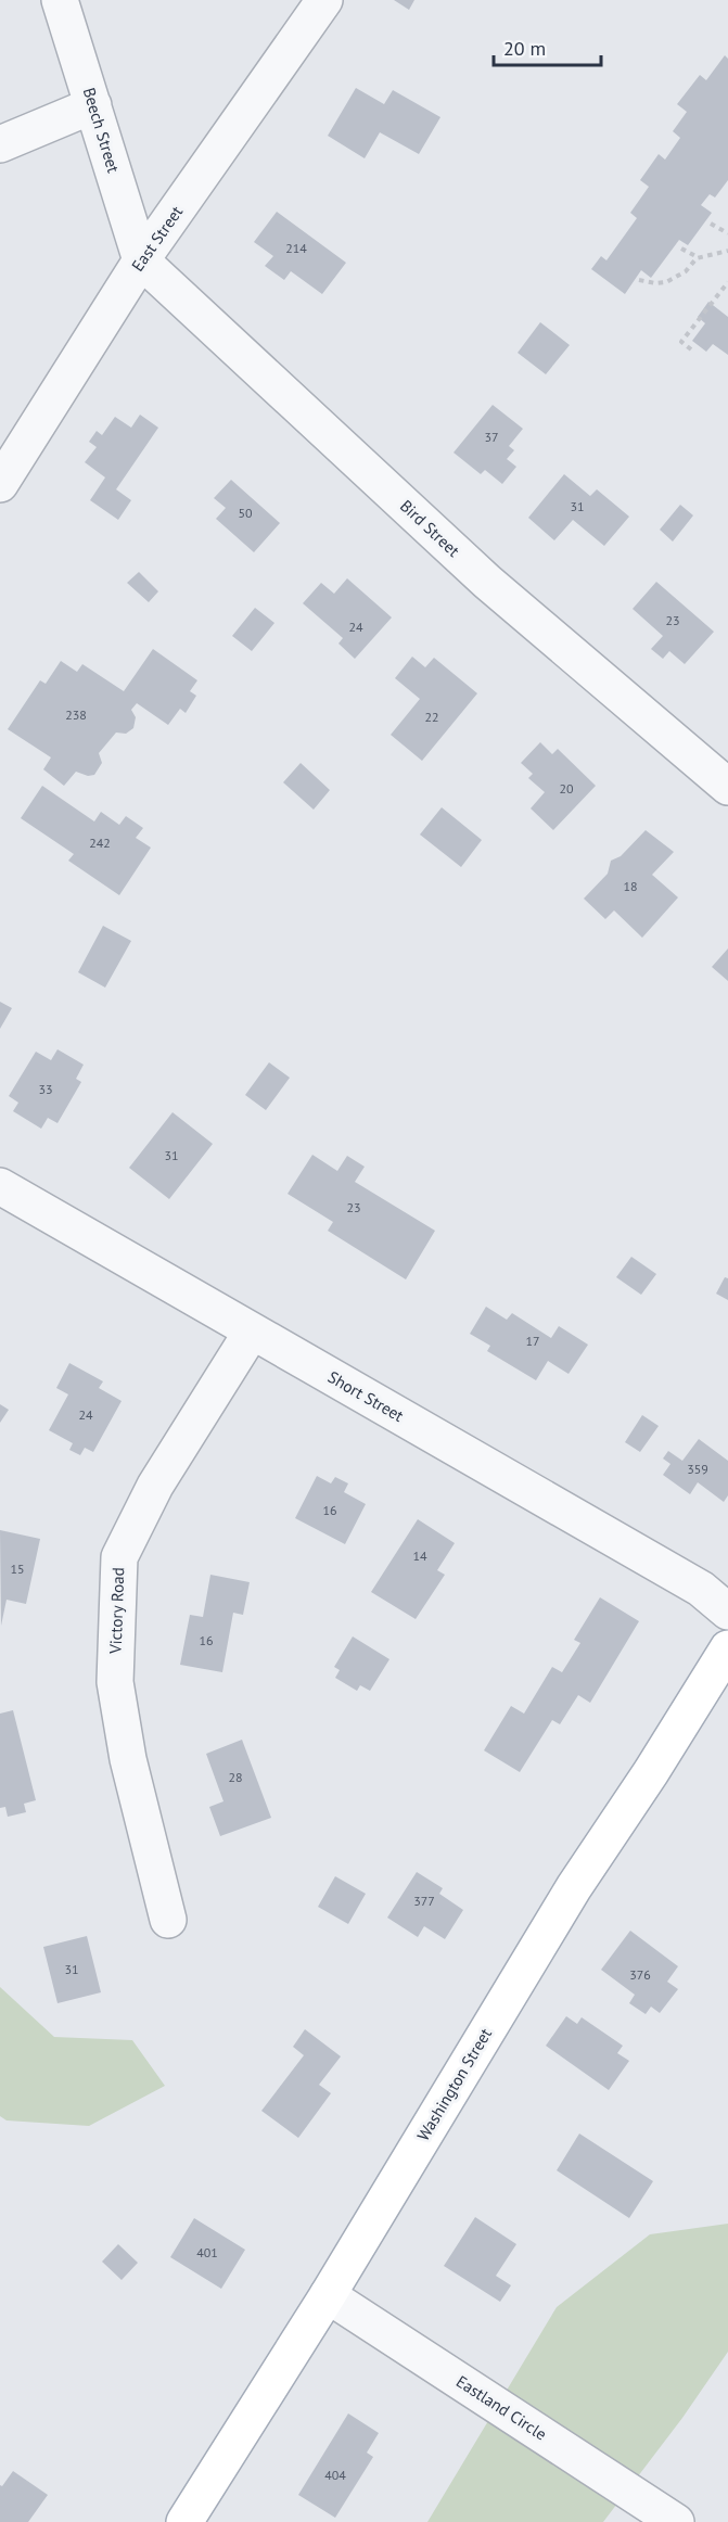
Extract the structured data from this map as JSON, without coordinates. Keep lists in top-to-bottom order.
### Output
{
  "streets": {
    "main road": ["Washington Street"],
    "street": [
      "Beech Street",
      "East Street",
      "Bird Street",
      "Short Street",
      "Victory Road",
      "Eastland Circle"
    ]
  },
  "crossings": [
    ["Beech Street", "East Street"],
    ["Beech Street", "Bird Street"],
    ["East Street", "Bird Street"],
    ["Short Street", "Victory Road"],
    ["Washington Street", "Eastland Circle"]
  ],
  "house_numbers": [
    "214",
    "37",
    "31",
    "50",
    "23",
    "24",
    "238",
    "22",
    "20",
    "242",
    "18",
    "33",
    "31",
    "23",
    "17",
    "24",
    "359",
    "16",
    "14",
    "15",
    "16",
    "28",
    "377",
    "31",
    "376",
    "401",
    "404"
  ],
  "scale_bar": "20 m"
}
